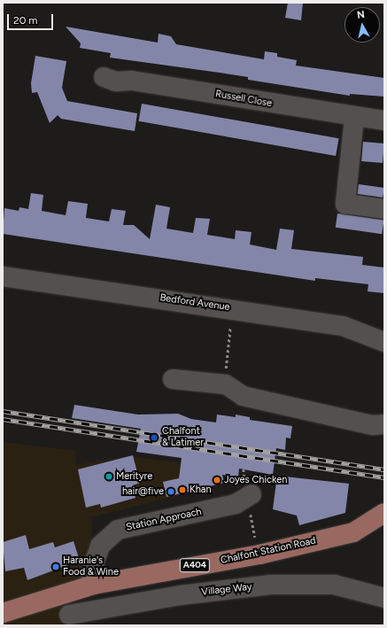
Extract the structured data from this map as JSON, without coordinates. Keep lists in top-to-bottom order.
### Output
{
  "streets": {
    "main road": ["Chalfont Station Road", "A404"],
    "street": [
      "Russell Close",
      "Bedford Avenue",
      "Station Approach",
      "Village Way"
    ]
  },
  "crossings": [
    ["Station Approach", "Chalfont Station Road"],
    ["Chalfont Station Road", "Village Way"]
  ],
  "places": [
    "Chalfont & Latimer",
    "Merityre",
    "Joyes Chicken",
    "Khan",
    "hair@five",
    "Haranie's Food & Wine"
  ],
  "scale_bar": "20 m",
  "north": "top"
}
